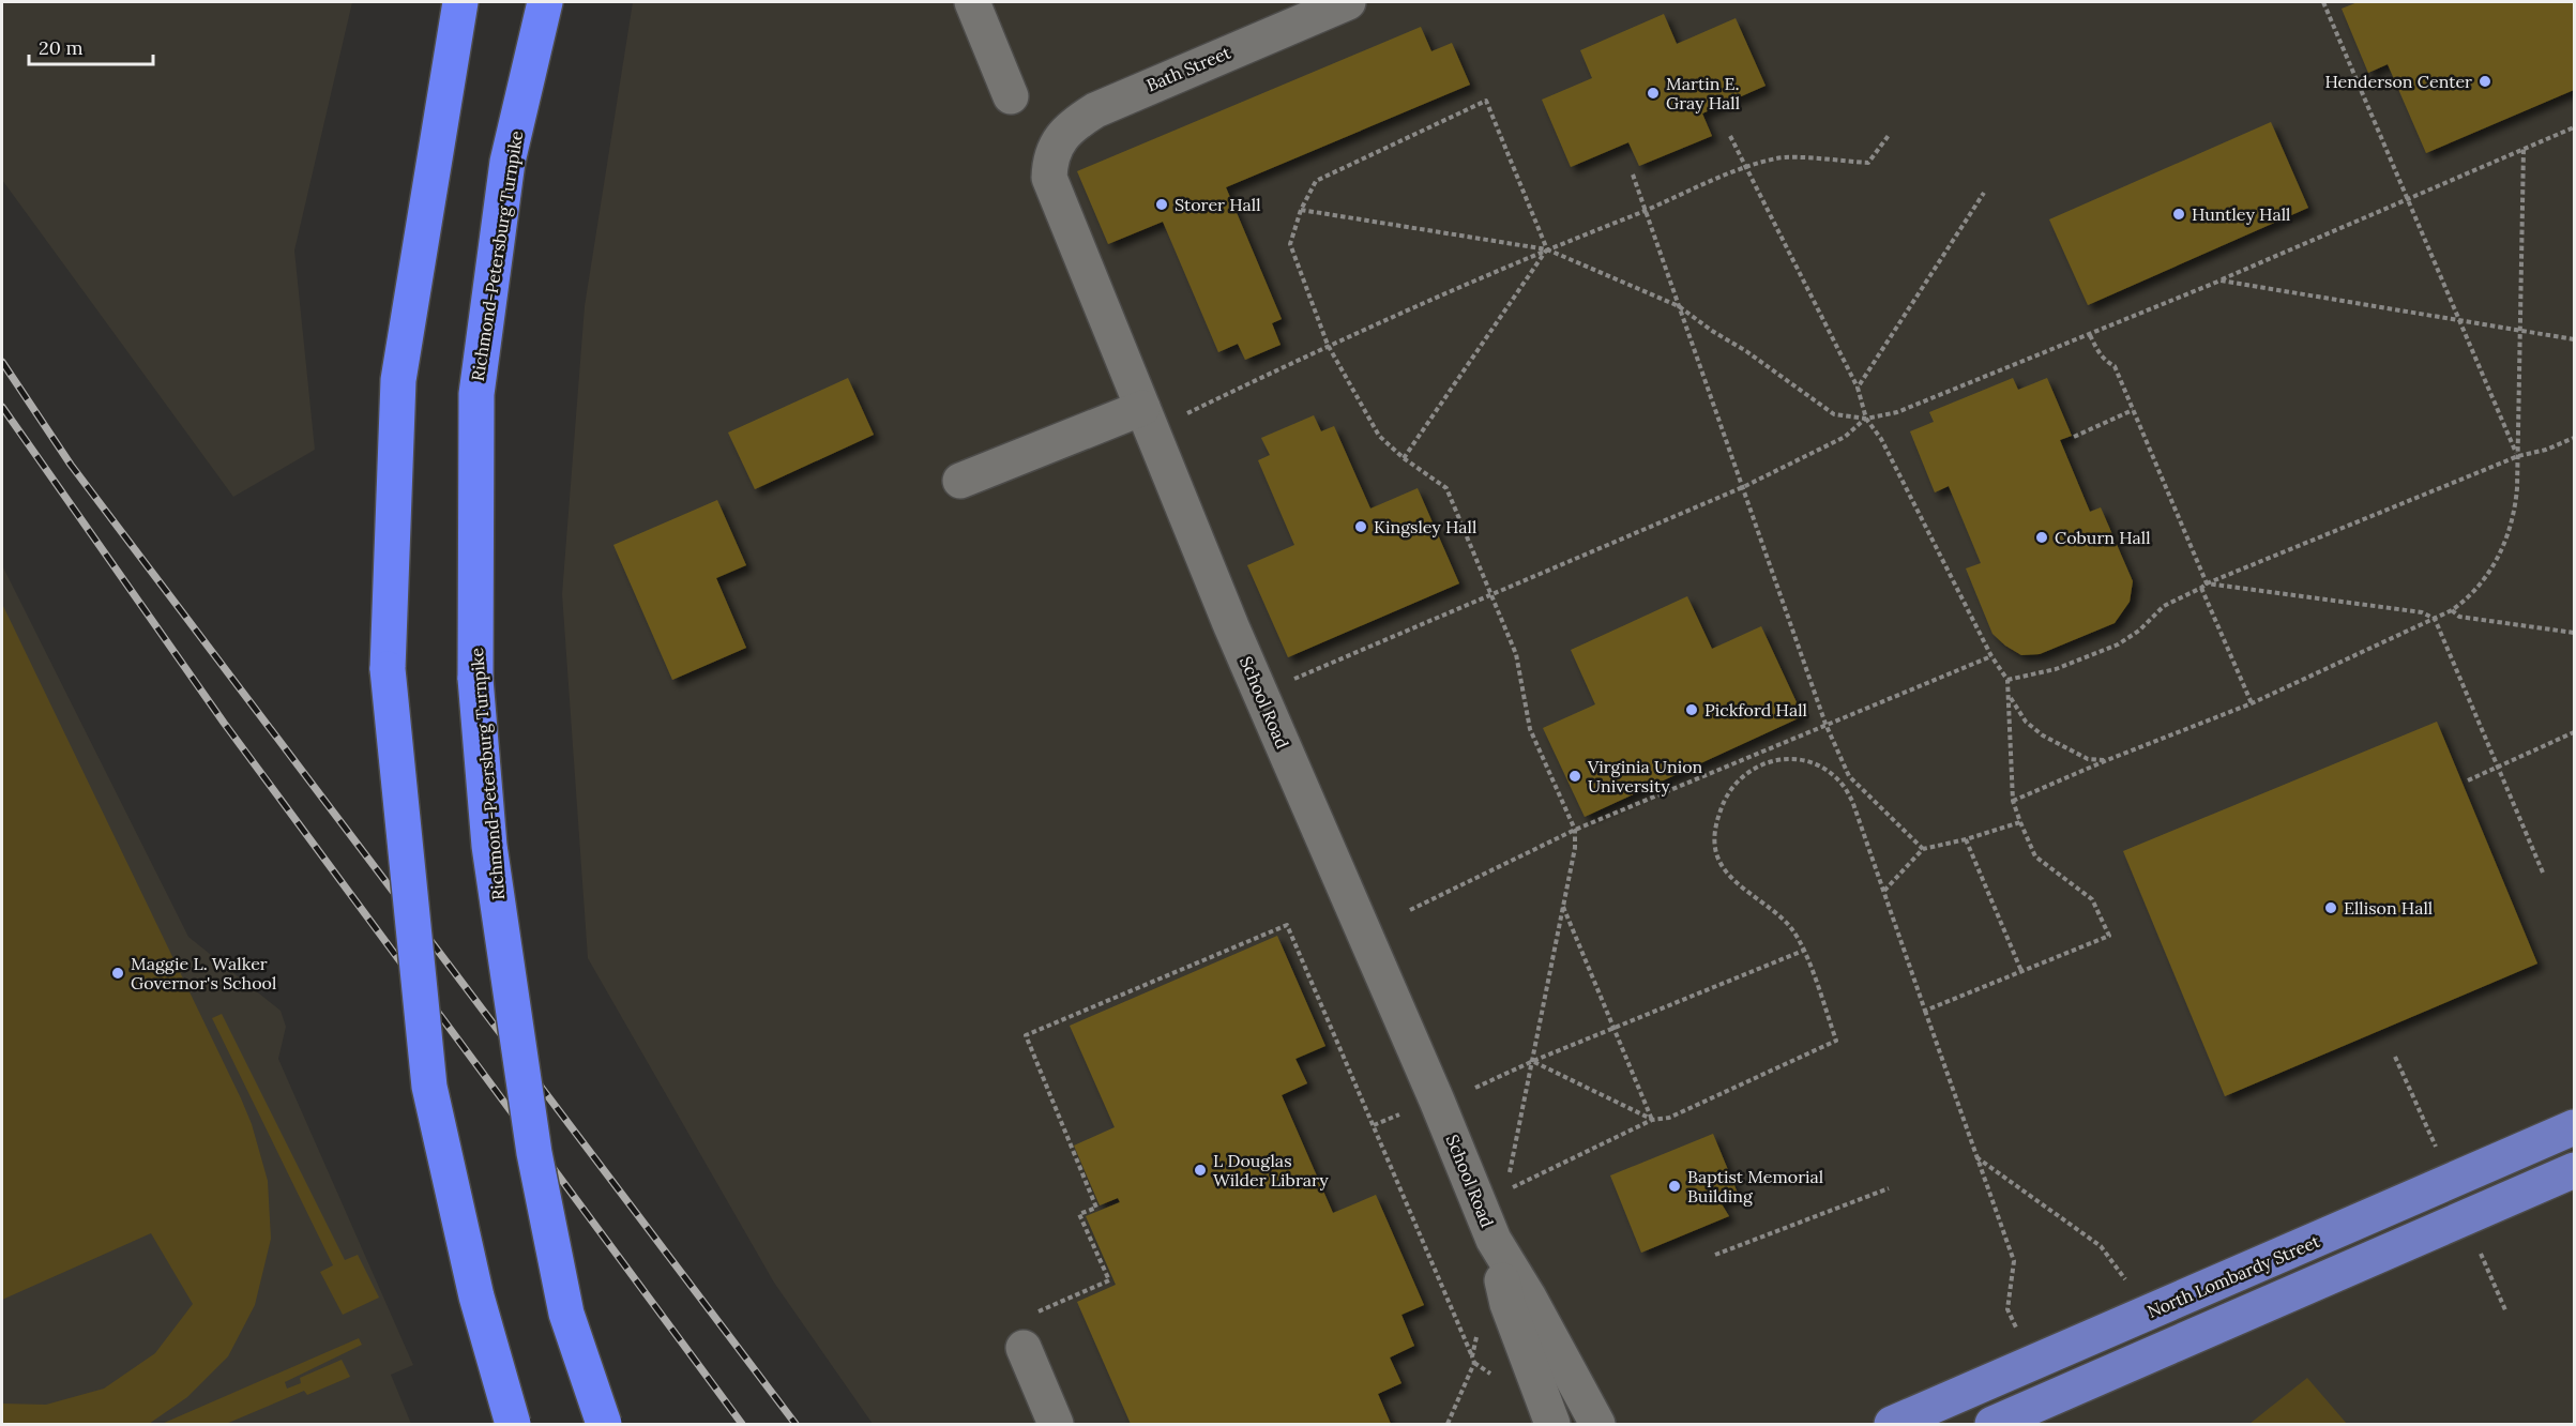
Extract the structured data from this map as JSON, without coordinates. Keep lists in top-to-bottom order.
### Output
{
  "streets": {
    "highway": ["Richmond-Petersburg Turnpike"],
    "main road": ["North Lombardy Street"],
    "street": ["Bath Street", "School Road"]
  },
  "crossings": [
    ["Bath Street", "School Road"]
  ],
  "places": [
    "Henderson Center",
    "Martin E. Gray Hall",
    "Storer Hall",
    "Huntley Hall",
    "Kingsley Hall",
    "Coburn Hall",
    "Pickford Hall",
    "Virginia Union University",
    "Ellison Hall",
    "Maggie L. Walker Governor's School",
    "L Douglas Wilder Library",
    "Baptist Memorial Building"
  ],
  "scale_bar": "20 m"
}
